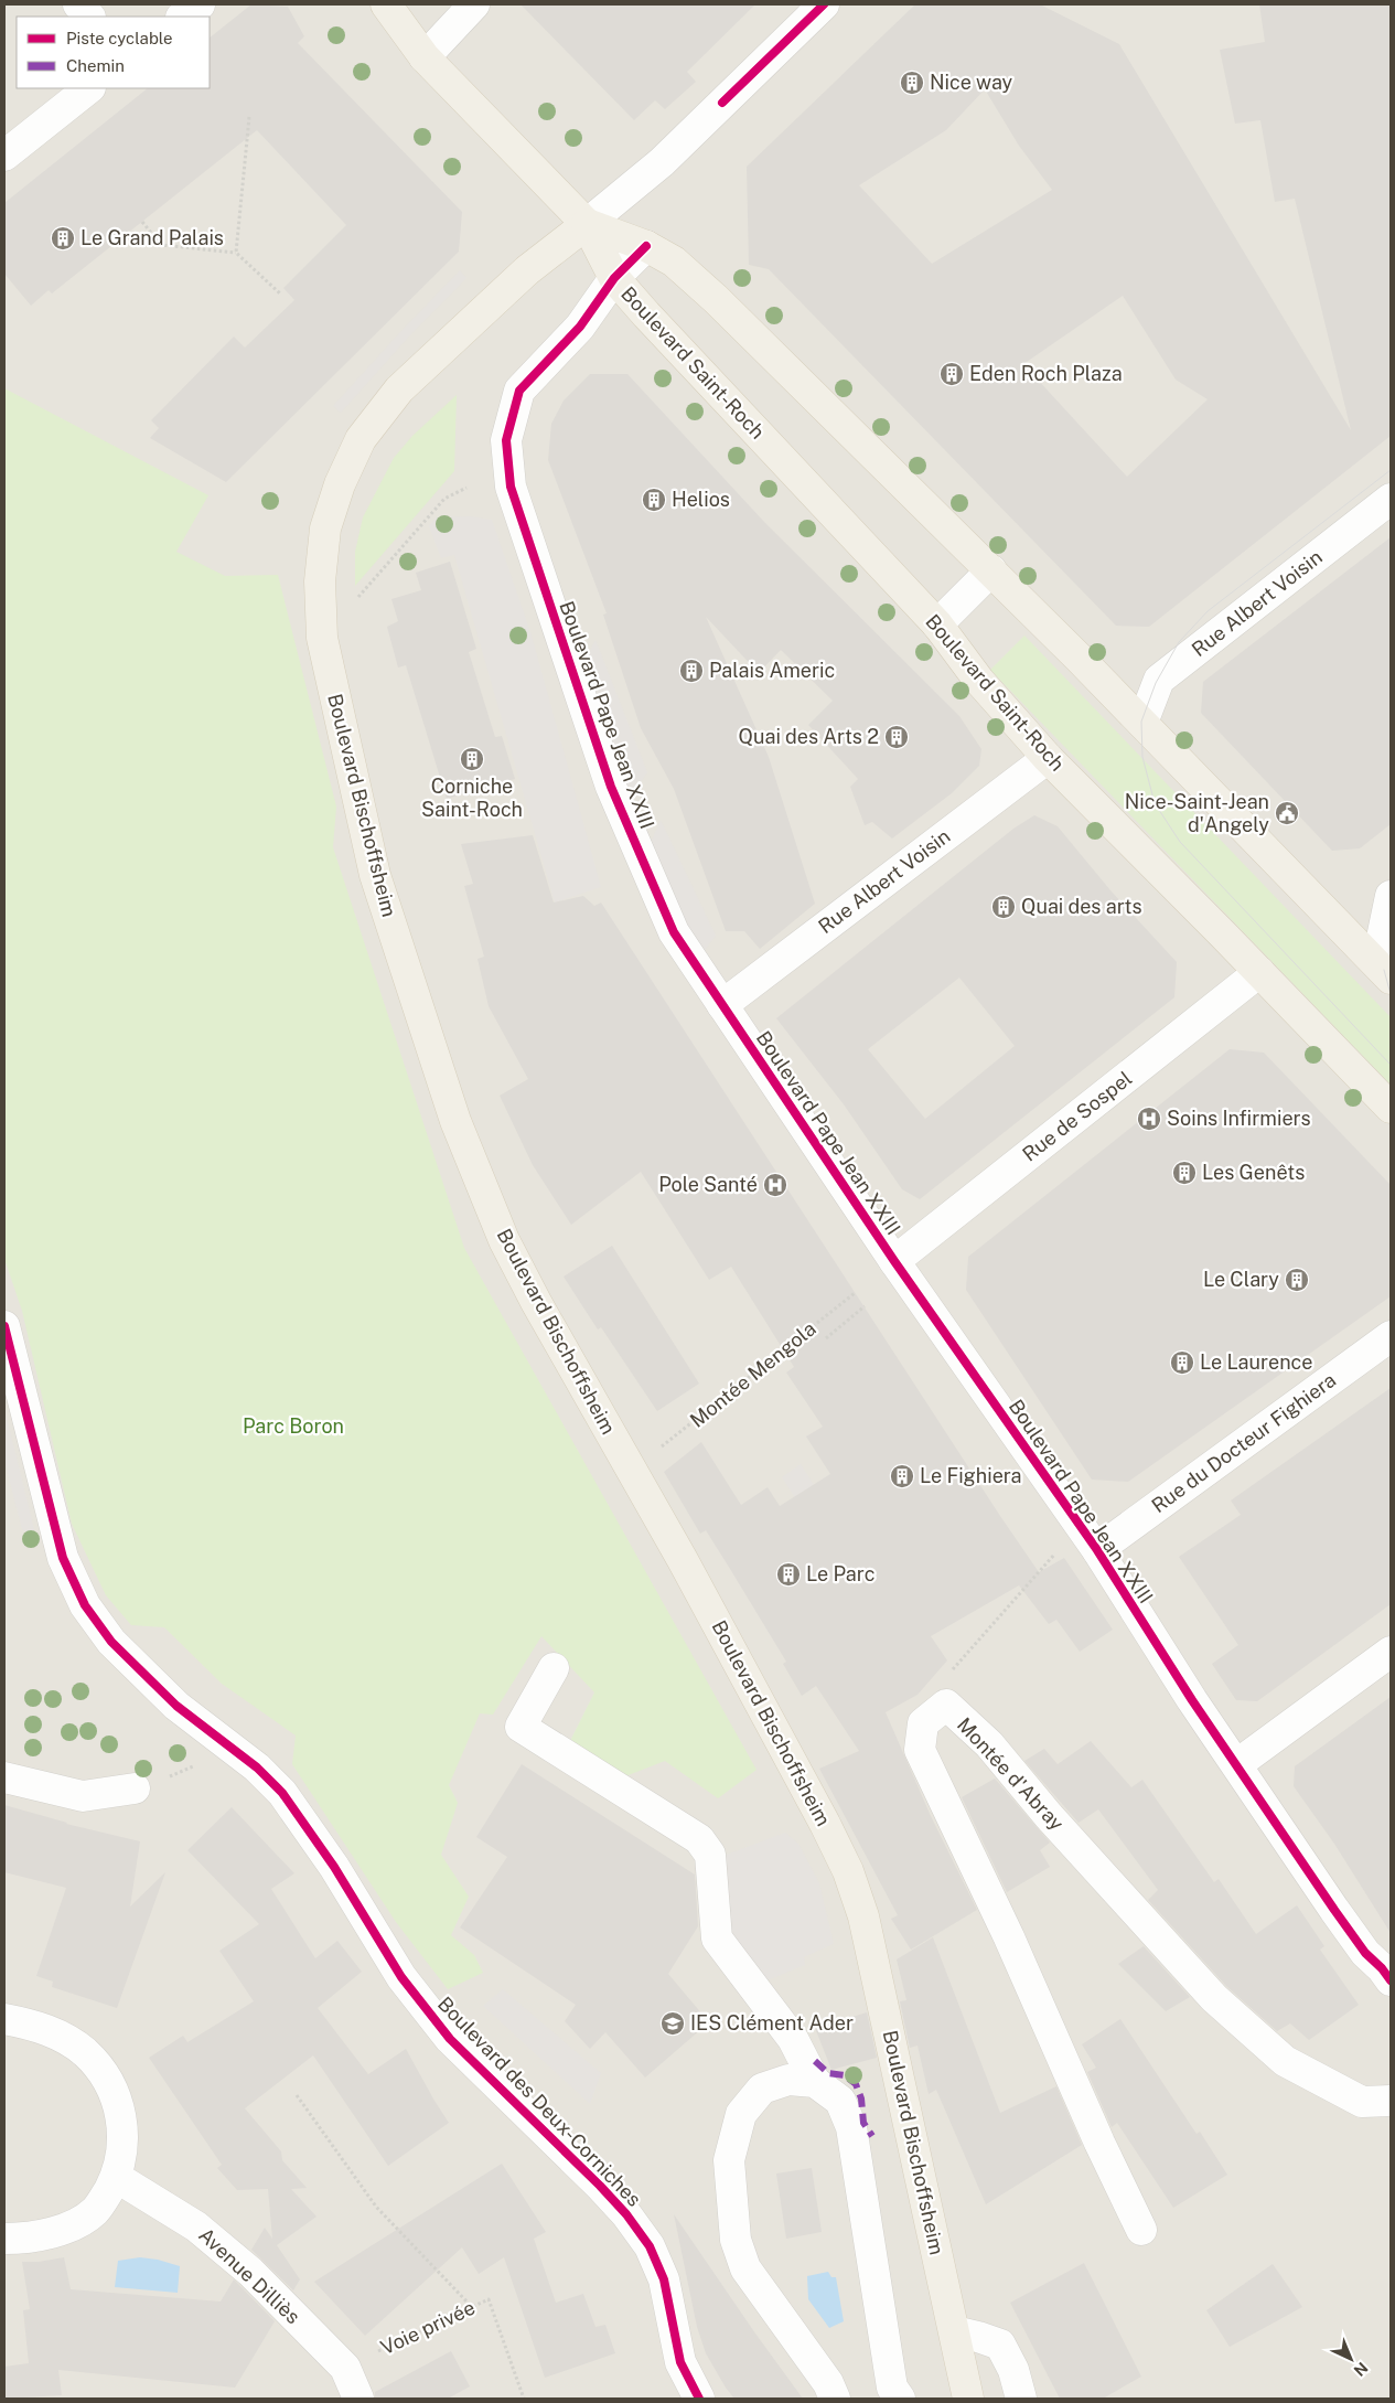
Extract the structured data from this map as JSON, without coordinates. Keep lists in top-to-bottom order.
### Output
{
  "streets": {
    "main road": ["Boulevard Saint-Roch", "Boulevard Bischoffsheim"],
    "street": [
      "Rue Albert Voisin",
      "Boulevard Pape Jean XXIII",
      "Rue de Sospel",
      "Rue du Docteur Fighiera",
      "Montée d'Abray",
      "Boulevard des Deux-Corniches",
      "Avenue Dilliès"
    ],
    "path": ["Montée Mengola", "Voie privée"]
  },
  "crossings": [
    ["Boulevard Saint-Roch", "Rue Albert Voisin"],
    ["Boulevard Saint-Roch", "Boulevard Pape Jean XXIII"],
    ["Boulevard Saint-Roch", "Boulevard Bischoffsheim"],
    ["Boulevard Saint-Roch", "Rue de Sospel"],
    ["Rue Albert Voisin", "Boulevard Pape Jean XXIII"],
    ["Boulevard Pape Jean XXIII", "Rue de Sospel"],
    ["Boulevard Pape Jean XXIII", "Rue du Docteur Fighiera"]
  ],
  "parks": ["Parc Boron"],
  "places": {
    "building": [
      "Nice way",
      "Le Grand Palais",
      "Eden Roch Plaza",
      "Helios",
      "Palais Americ",
      "Quai des Arts 2",
      "Corniche Saint-Roch",
      "Quai des arts",
      "Les Genêts",
      "Le Clary",
      "Le Laurence",
      "Le Fighiera",
      "Le Parc"
    ],
    "public building": ["Nice-Saint-Jean d'Angely"],
    "hospital": ["Soins Infirmiers", "Pole Santé"],
    "school or university": ["IES Clément Ader"]
  },
  "legend": ["Piste cyclable", "Chemin"],
  "north": "bottom right"
}
